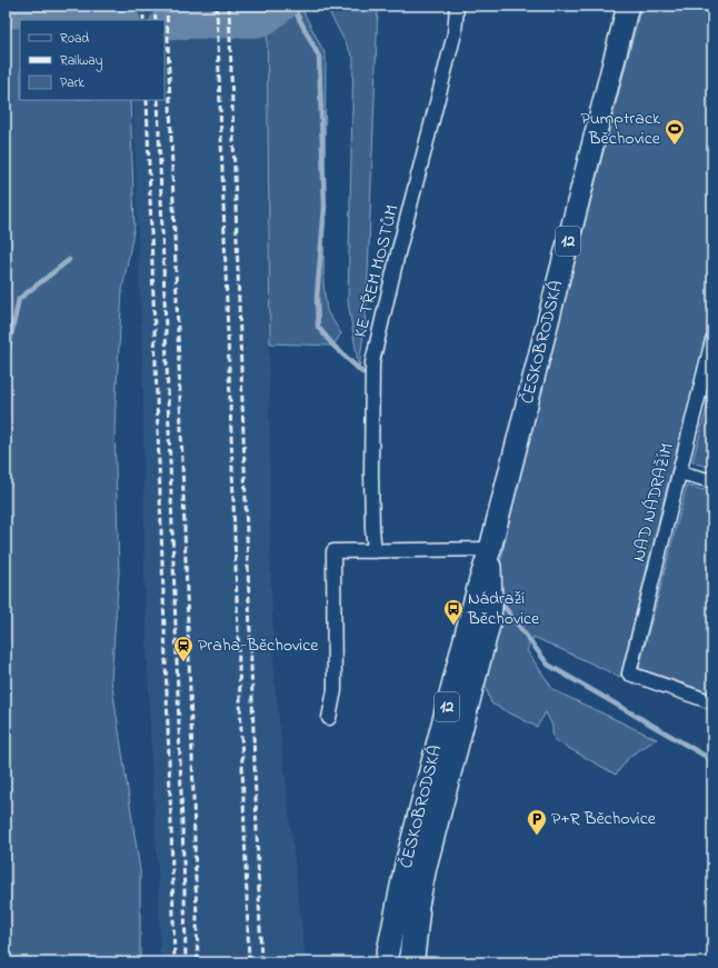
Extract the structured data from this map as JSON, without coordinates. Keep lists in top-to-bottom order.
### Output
{
  "streets": {
    "main road": ["12", "ČESKOBRODSKÁ"],
    "street": ["KE TŘEM MOSTŮM", "NAD NÁDRAŽÍM"]
  },
  "places": {
    "sports": ["Pumptrack Běchovice"],
    "bus stop": ["Nádraží Běchovice"],
    "station": ["Praha-Běchovice"],
    "parking": ["P+R Běchovice"]
  },
  "legend": ["Road", "Railway", "Park"]
}
